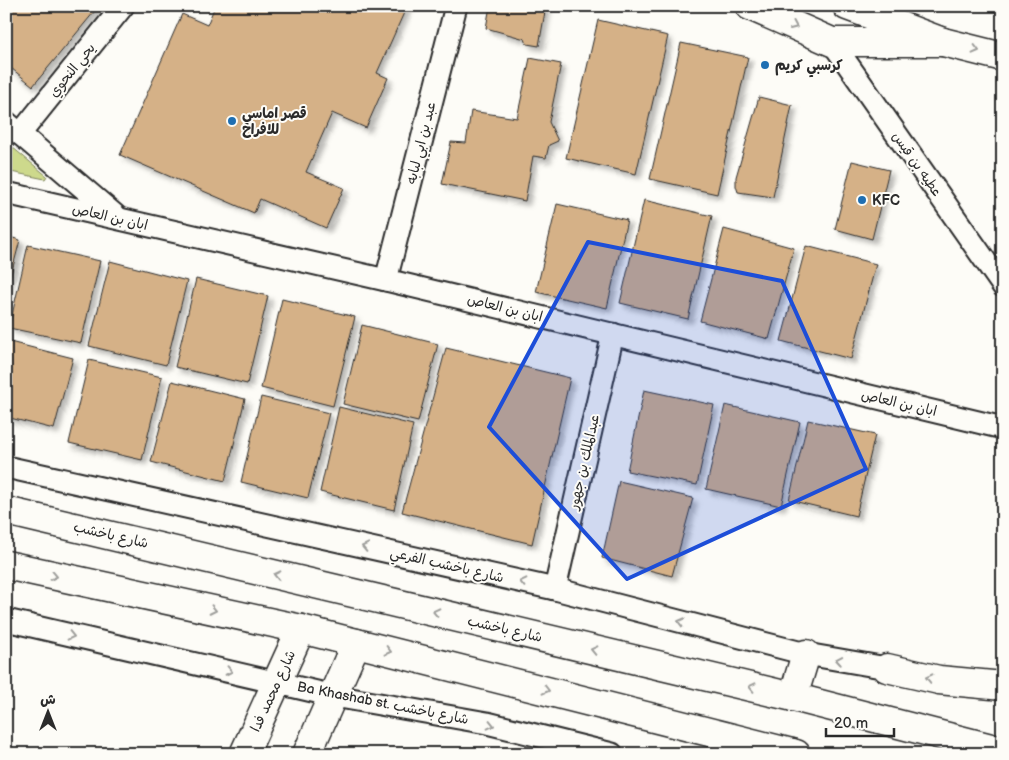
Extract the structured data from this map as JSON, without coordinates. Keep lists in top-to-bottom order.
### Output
{
  "streets": {
    "main road": ["شارع باخشب", "شارع محمد فدا"],
    "street": [
      "يحي النحوي",
      "عبد بن ابي لبابه",
      "عطيه بن قيس",
      "ابان بن العاص",
      "عبدالملك بن جهور",
      "شارع باخشب الفرعي",
      "Ba Khashab st. شارع باخشب"
    ]
  },
  "crossings": [
    ["عبد بن ابي لبابه", "ابان بن العاص"],
    ["ابان بن العاص", "عبدالملك بن جهور"],
    ["عبدالملك بن جهور", "شارع باخشب الفرعي"],
    ["شارع محمد فدا", "Ba Khashab st. شارع باخشب"]
  ],
  "one_way": ["شارع باخشب الفرعي", "Ba Khashab st. شارع باخشب"],
  "places": ["كرسبي كريم", "قصر اماسي للافراح", "KFC"],
  "scale_bar": "20 m",
  "north": "top"
}
